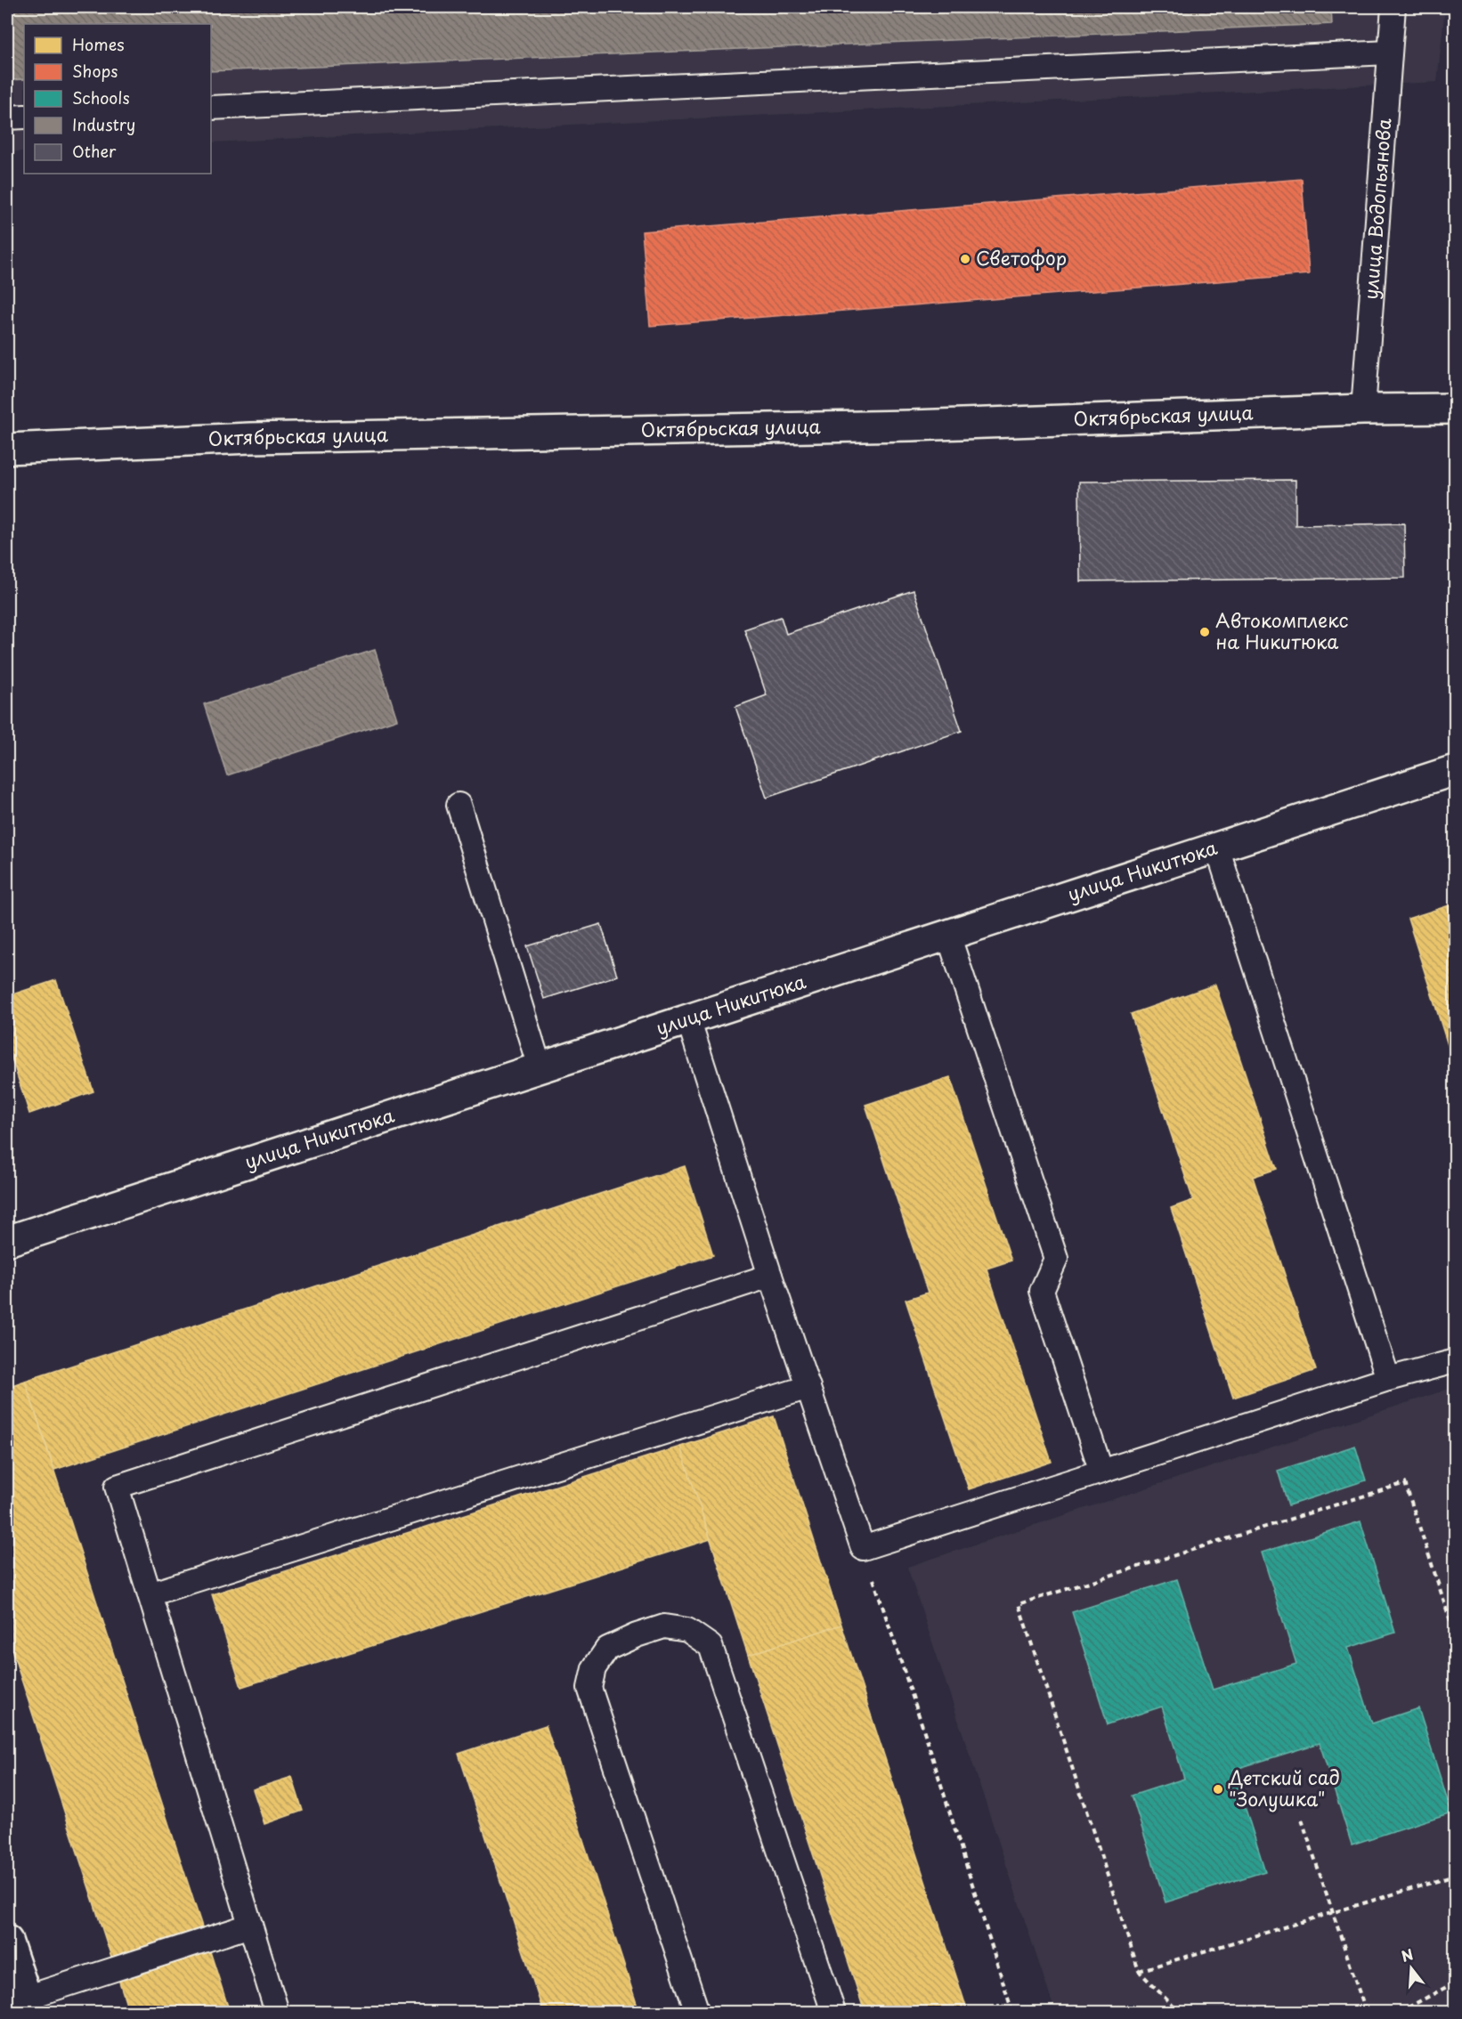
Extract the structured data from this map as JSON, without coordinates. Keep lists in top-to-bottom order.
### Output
{
  "streets": {
    "street": ["Октябрьская улица", "улица Никитюка"],
    "lane": ["улица Водопьянова"]
  },
  "crossings": [
    ["улица Водопьянова", "Октябрьская улица"]
  ],
  "places": ["Светофор", "Автокомплекс на Никитюка", "Детский сад \"Золушка\""],
  "legend": [
    "Homes",
    "Shops",
    "Schools",
    "Industry",
    "Other"
  ],
  "north": "top"
}
